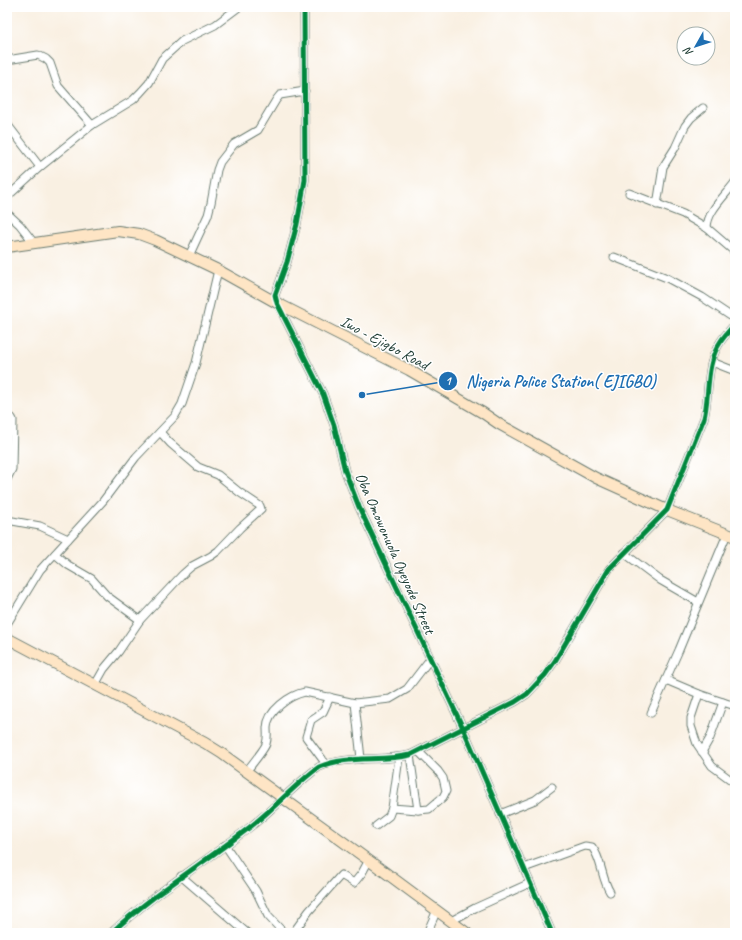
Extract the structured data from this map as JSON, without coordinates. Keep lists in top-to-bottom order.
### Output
{
  "streets": {
    "main road": ["Iwo - Ejigbo Road"],
    "street": ["Oba Omowonuola Oyeyode Street"]
  },
  "crossings": [
    ["Iwo - Ejigbo Road", "Oba Omowonuola Oyeyode Street"]
  ],
  "places": ["Nigeria Police Station( EJIGBO)"],
  "north": "bottom left"
}
